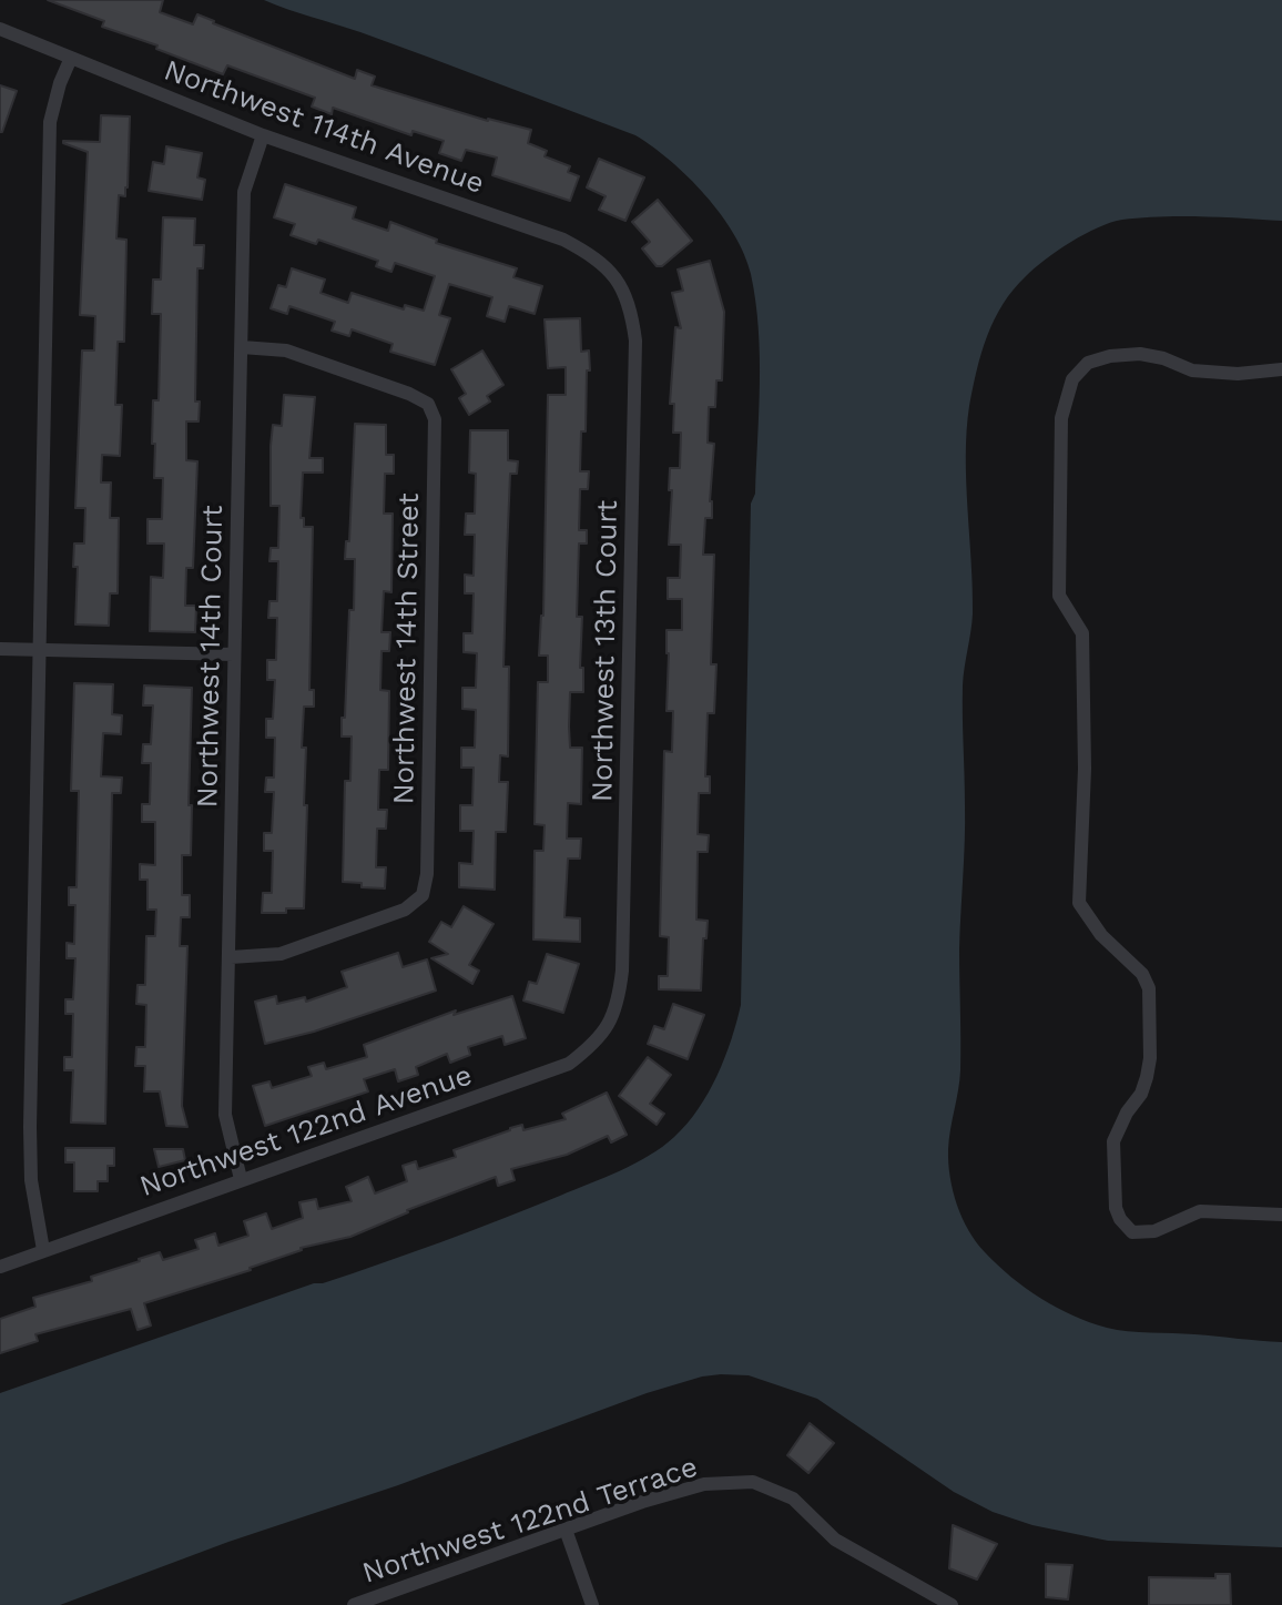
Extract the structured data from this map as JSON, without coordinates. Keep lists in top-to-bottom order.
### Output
{
  "streets": {
    "street": [
      "Northwest 114th Avenue",
      "Northwest 14th Street",
      "Northwest 13th Court",
      "Northwest 14th Court",
      "Northwest 122nd Avenue",
      "Northwest 122nd Terrace"
    ]
  },
  "crossings": [
    ["Northwest 114th Avenue", "Northwest 13th Court"],
    ["Northwest 114th Avenue", "Northwest 14th Court"],
    ["Northwest 14th Street", "Northwest 14th Court"],
    ["Northwest 13th Court", "Northwest 122nd Avenue"],
    ["Northwest 14th Court", "Northwest 122nd Avenue"]
  ]
}
